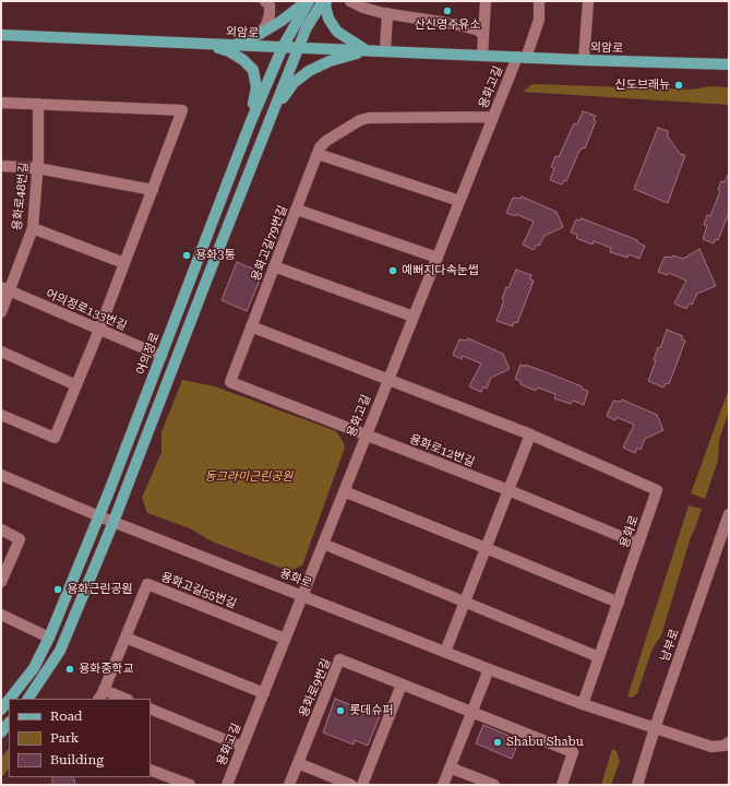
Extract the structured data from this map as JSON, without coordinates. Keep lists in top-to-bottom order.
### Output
{
  "streets": {
    "main road": ["외암로", "어의정로"],
    "street": [
      "용화고길",
      "용화로48번길",
      "용화고길79번길",
      "어의정로133번길",
      "용화로12번길",
      "용화로",
      "용화고길55번길",
      "남부로",
      "용화로9번길"
    ]
  },
  "crossings": [
    ["외암로", "용화고길"],
    ["외암로", "어의정로"],
    ["용화고길", "용화고길79번길"],
    ["용화고길", "용화로12번길"],
    ["용화고길", "용화로"],
    ["용화고길", "용화고길55번길"],
    ["용화로48번길", "어의정로133번길"],
    ["용화고길79번길", "용화로12번길"],
    ["어의정로133번길", "어의정로"],
    ["어의정로", "용화로"],
    ["용화로12번길", "용화로"],
    ["용화로", "남부로"]
  ],
  "parks": ["동그라미근린공원"],
  "places": [
    "산신영주유소",
    "신도브래뉴",
    "용화3통",
    "예뻐지다속눈썹",
    "용화근린공원",
    "용화중학교",
    "롯데슈퍼",
    "Shabu Shabu"
  ],
  "legend": ["Road", "Park", "Building"]
}
